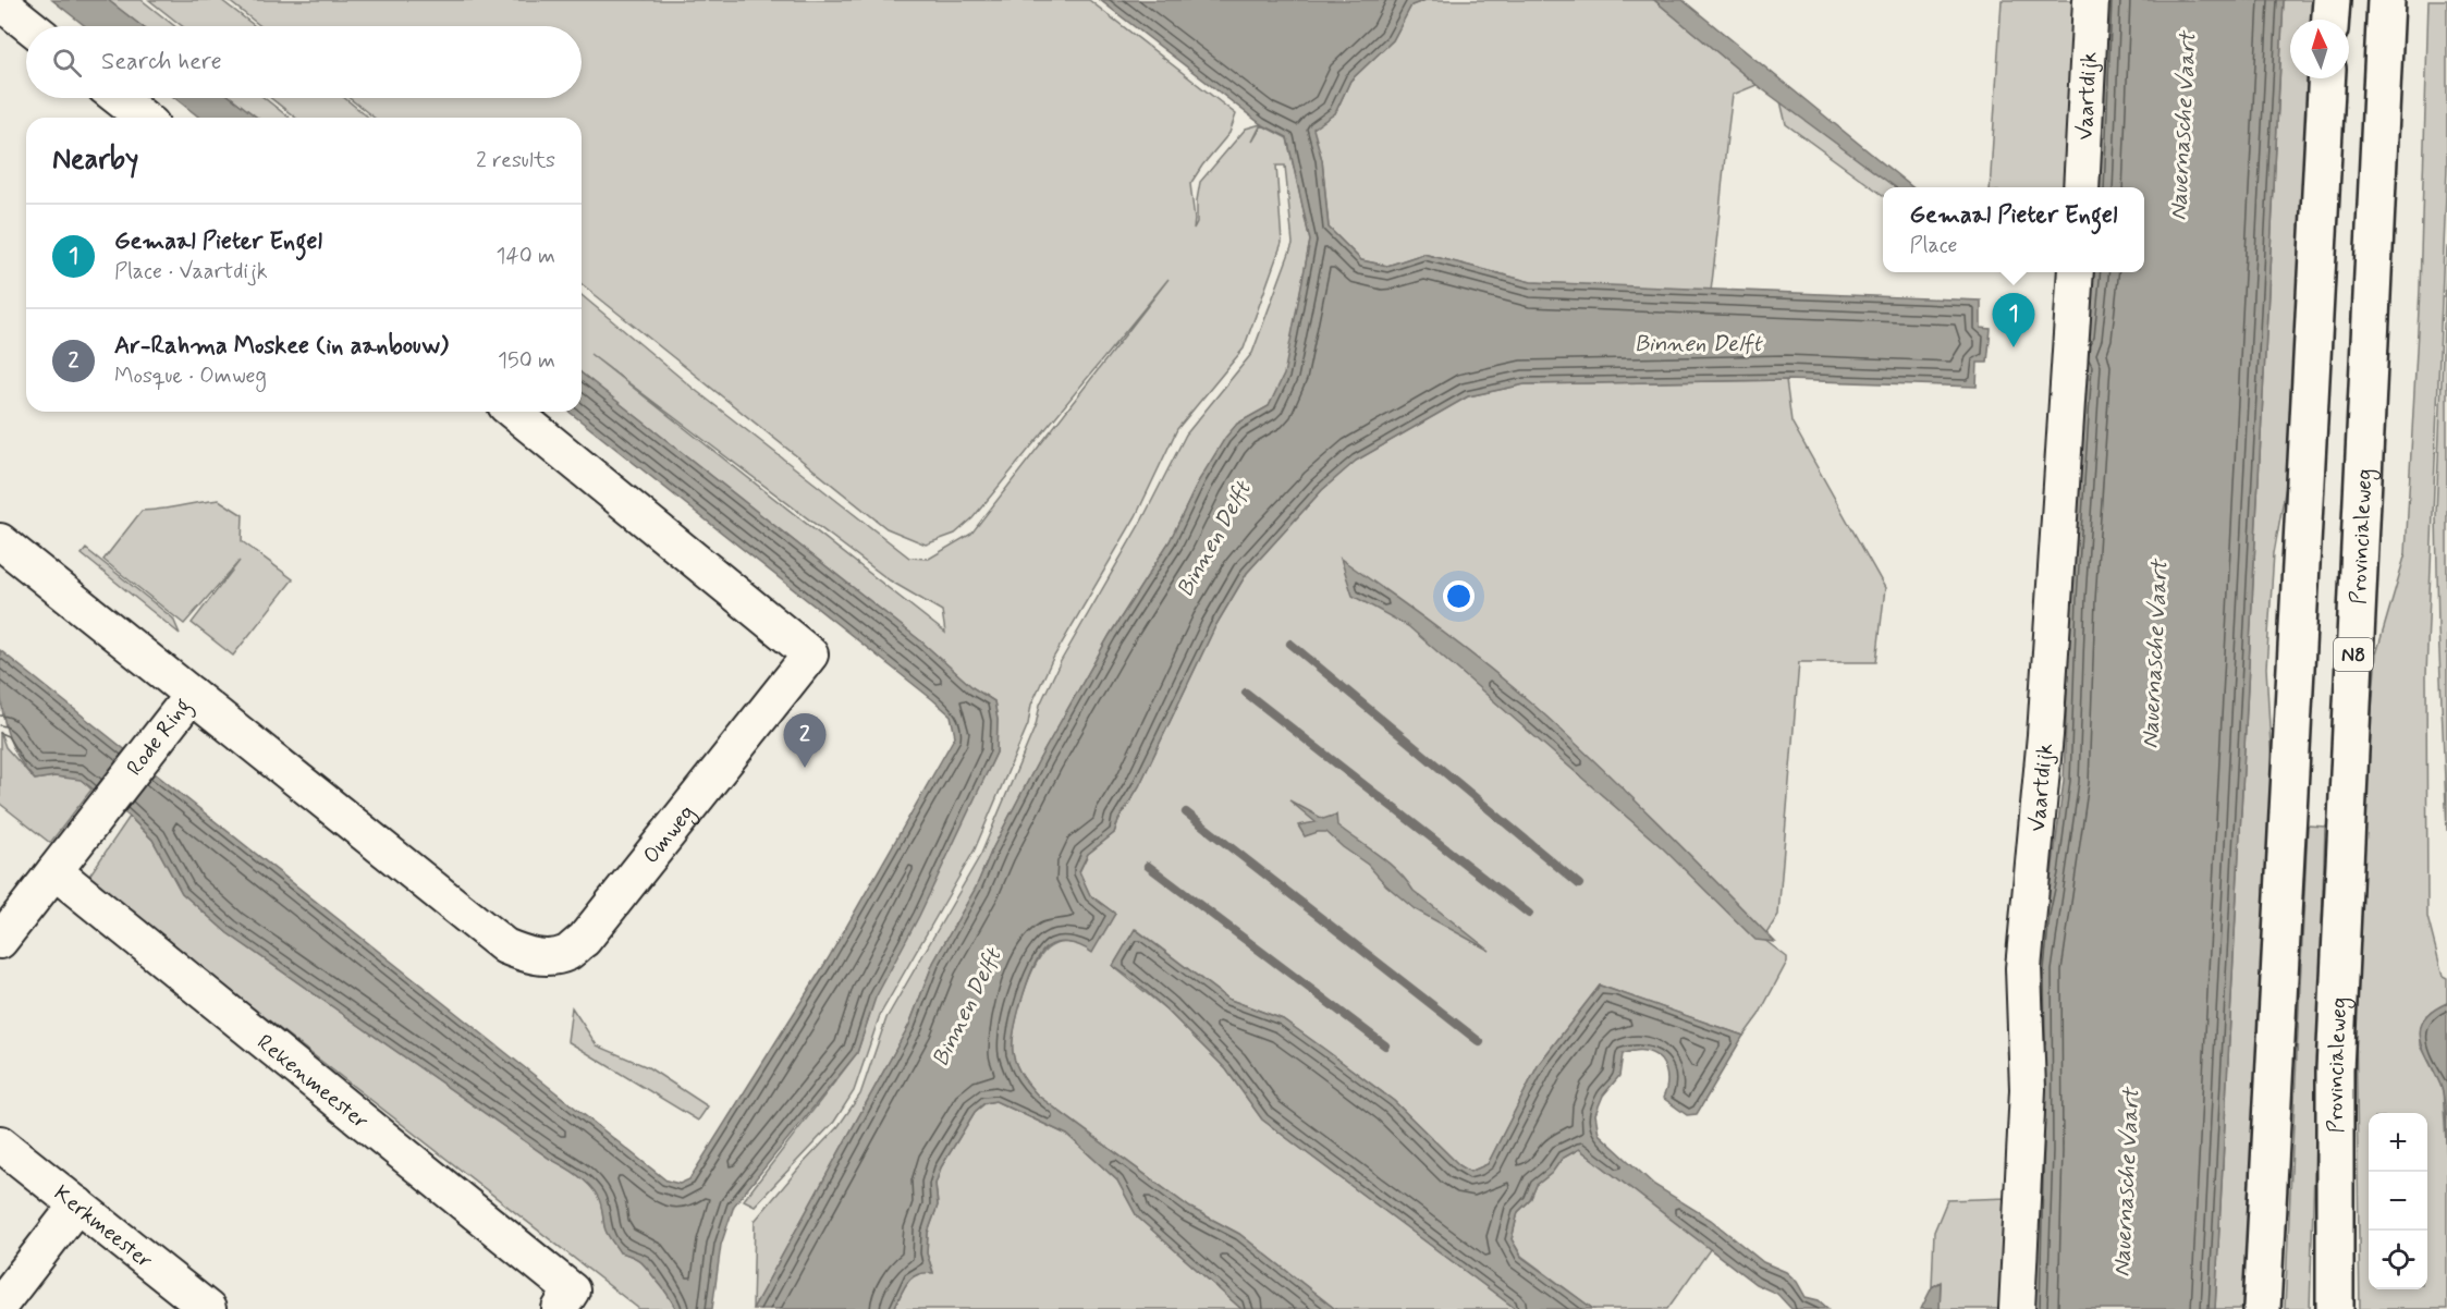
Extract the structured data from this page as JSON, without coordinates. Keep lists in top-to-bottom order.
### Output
{
  "streets": {
    "highway": ["Provincialeweg", "N8"],
    "street": [
      "Vaartdijk",
      "Rode Ring",
      "Omweg",
      "Rekenmeester",
      "Kerkmeester"
    ]
  },
  "crossings": [
    ["Rode Ring", "Omweg"],
    ["Rode Ring", "Rekenmeester"]
  ],
  "water": ["Nauernasche Vaart", "Binnen Delft"],
  "north": "top",
  "page": {
    "search": "Search here",
    "heading": ["Nearby", "2 results"],
    "popup": ["Gemaal Pieter Engel", "Place"],
    "list": [
      {
        "mark": "1",
        "name": "Gemaal Pieter Engel",
        "note": "Place · Vaartdijk",
        "value": "140 m"
      },
      {
        "mark": "2",
        "name": "Ar-Rahma Moskee (in aanbouw)",
        "note": "Mosque · Omweg",
        "value": "150 m"
      }
    ],
    "pins": ["1", "2"],
    "map_buttons": ["+", "−"]
  }
}
